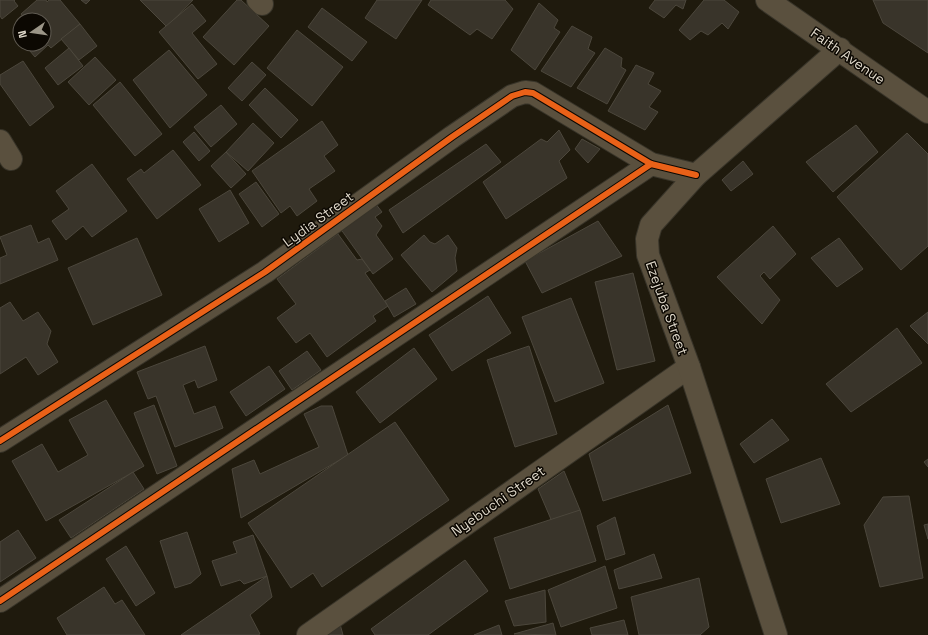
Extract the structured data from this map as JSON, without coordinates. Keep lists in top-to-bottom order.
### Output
{
  "streets": {
    "street": [
      "Faith Avenue",
      "Lydia Street",
      "Ezejuba Street",
      "Nyebuchi Street"
    ]
  },
  "crossings": [
    ["Faith Avenue", "Ezejuba Street"],
    ["Lydia Street", "Ezejuba Street"],
    ["Ezejuba Street", "Nyebuchi Street"]
  ],
  "north": "left"
}
